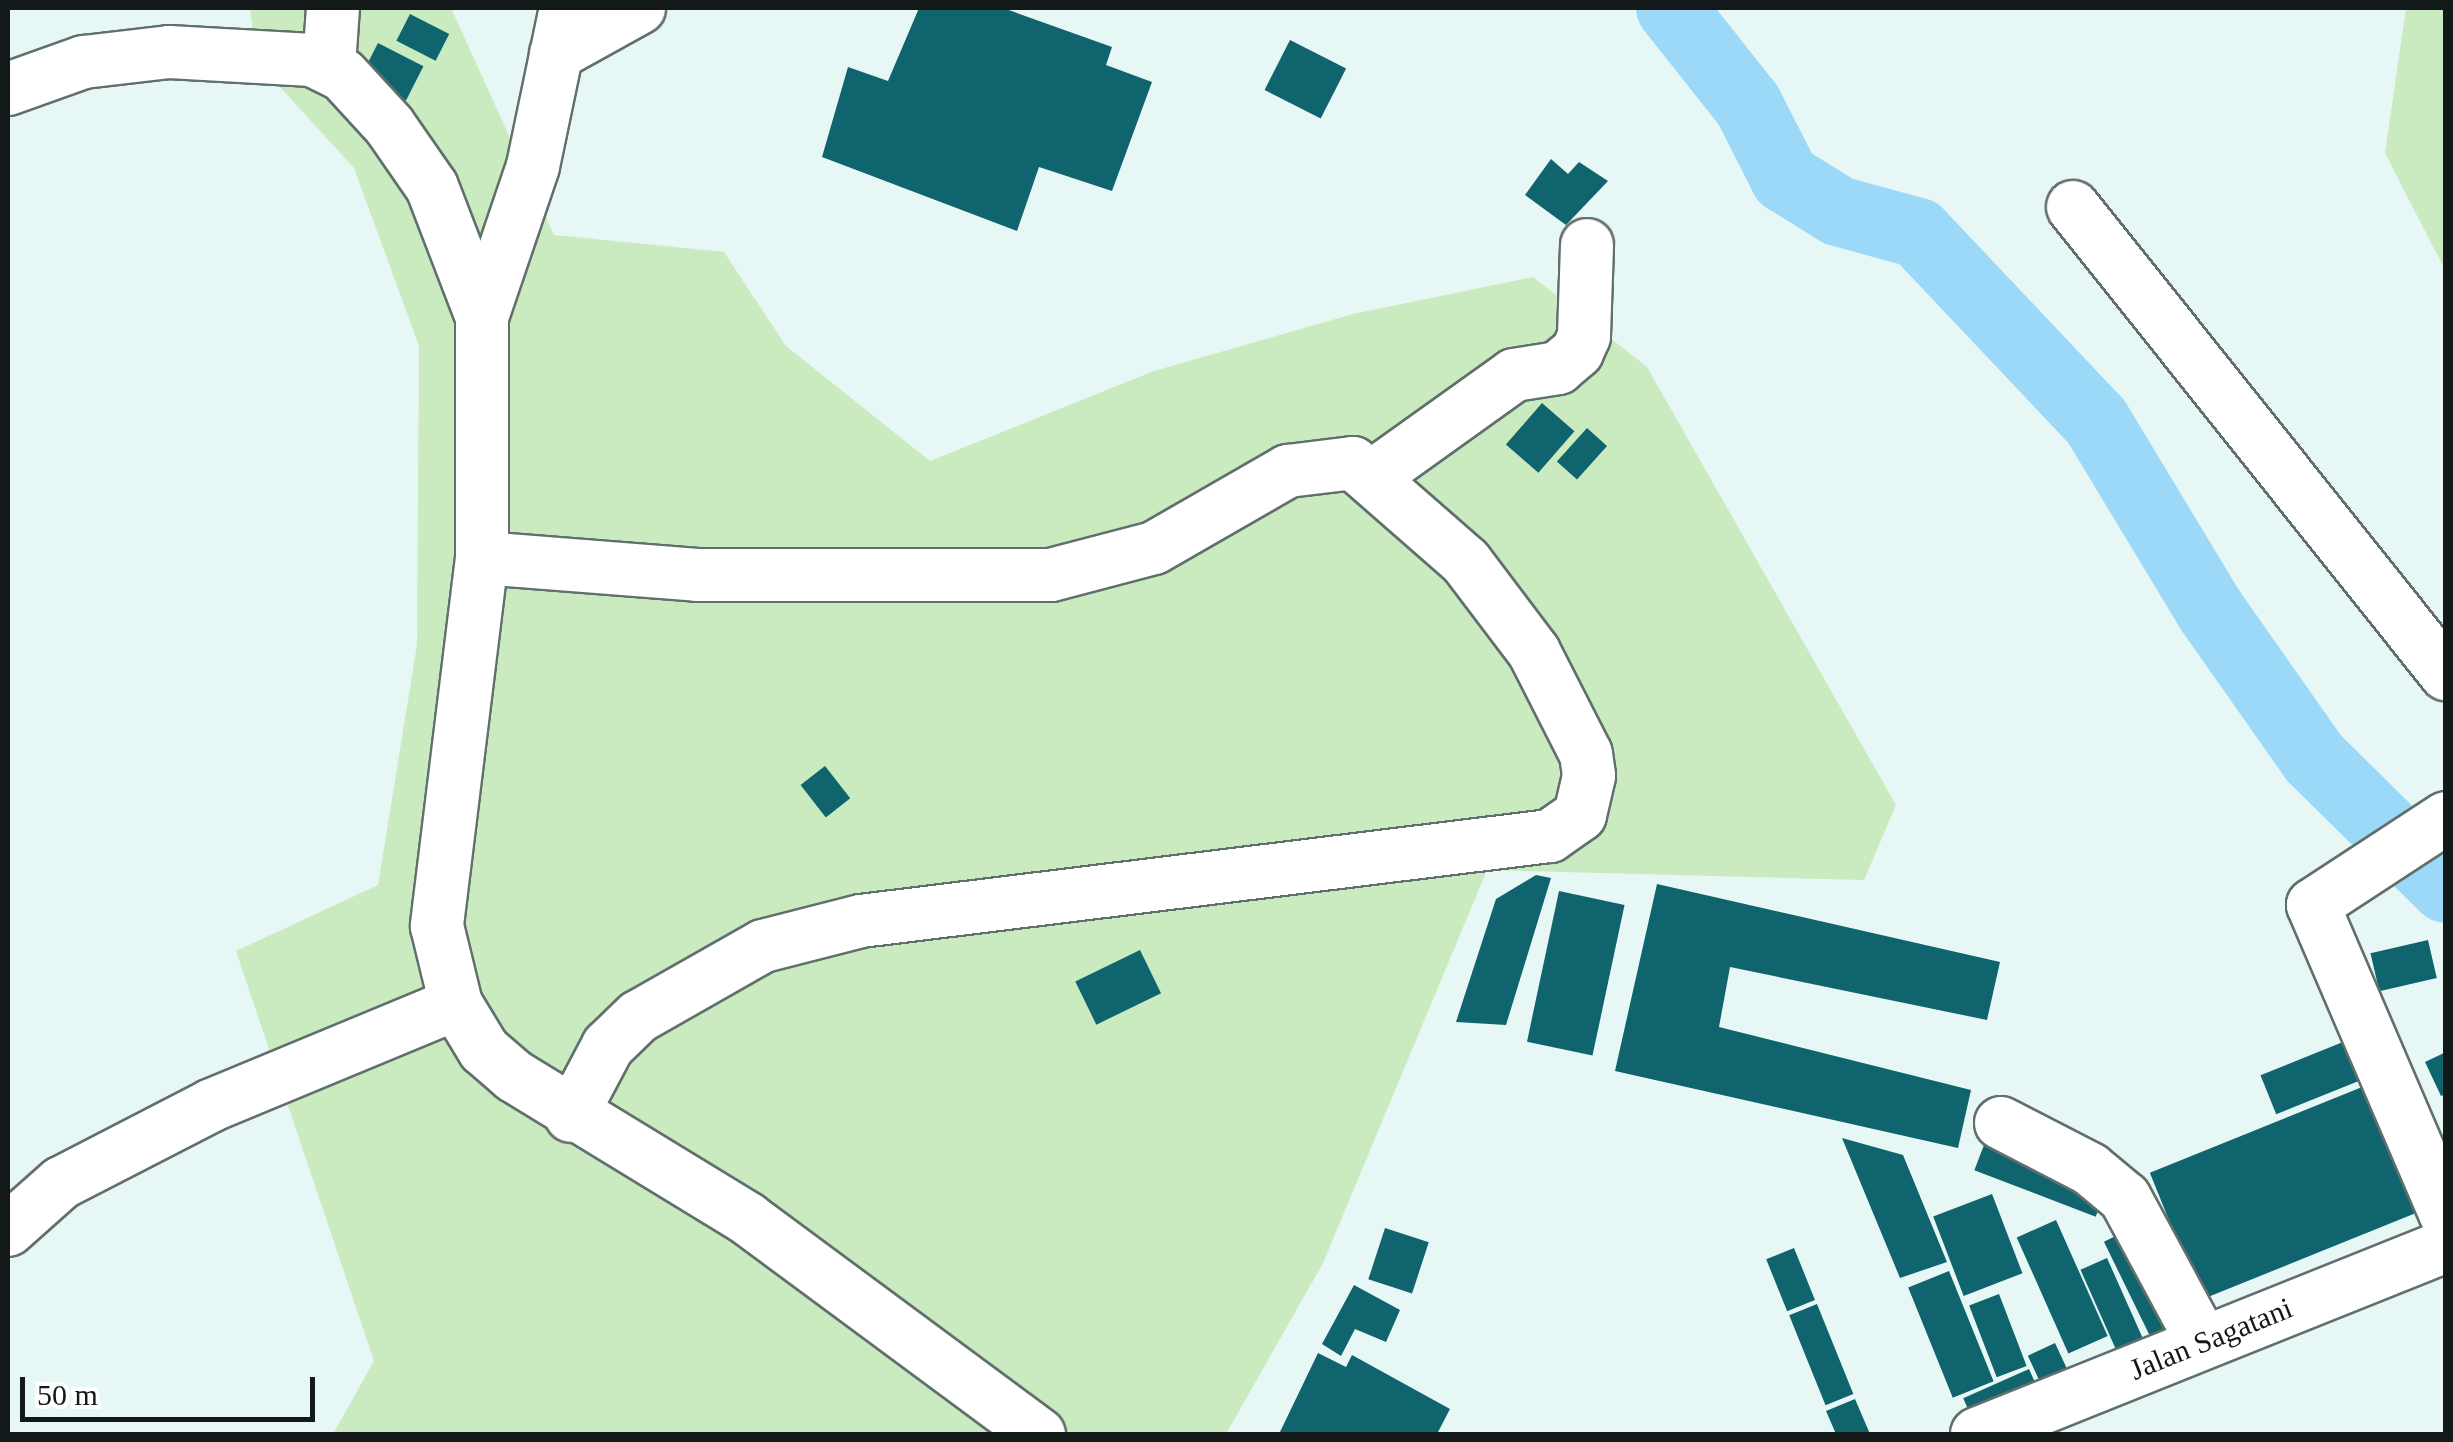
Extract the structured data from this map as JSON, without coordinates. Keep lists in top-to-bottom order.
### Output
{
  "streets": {
    "street": ["Jalan Sagatani"]
  },
  "scale_bar": "50 m"
}
